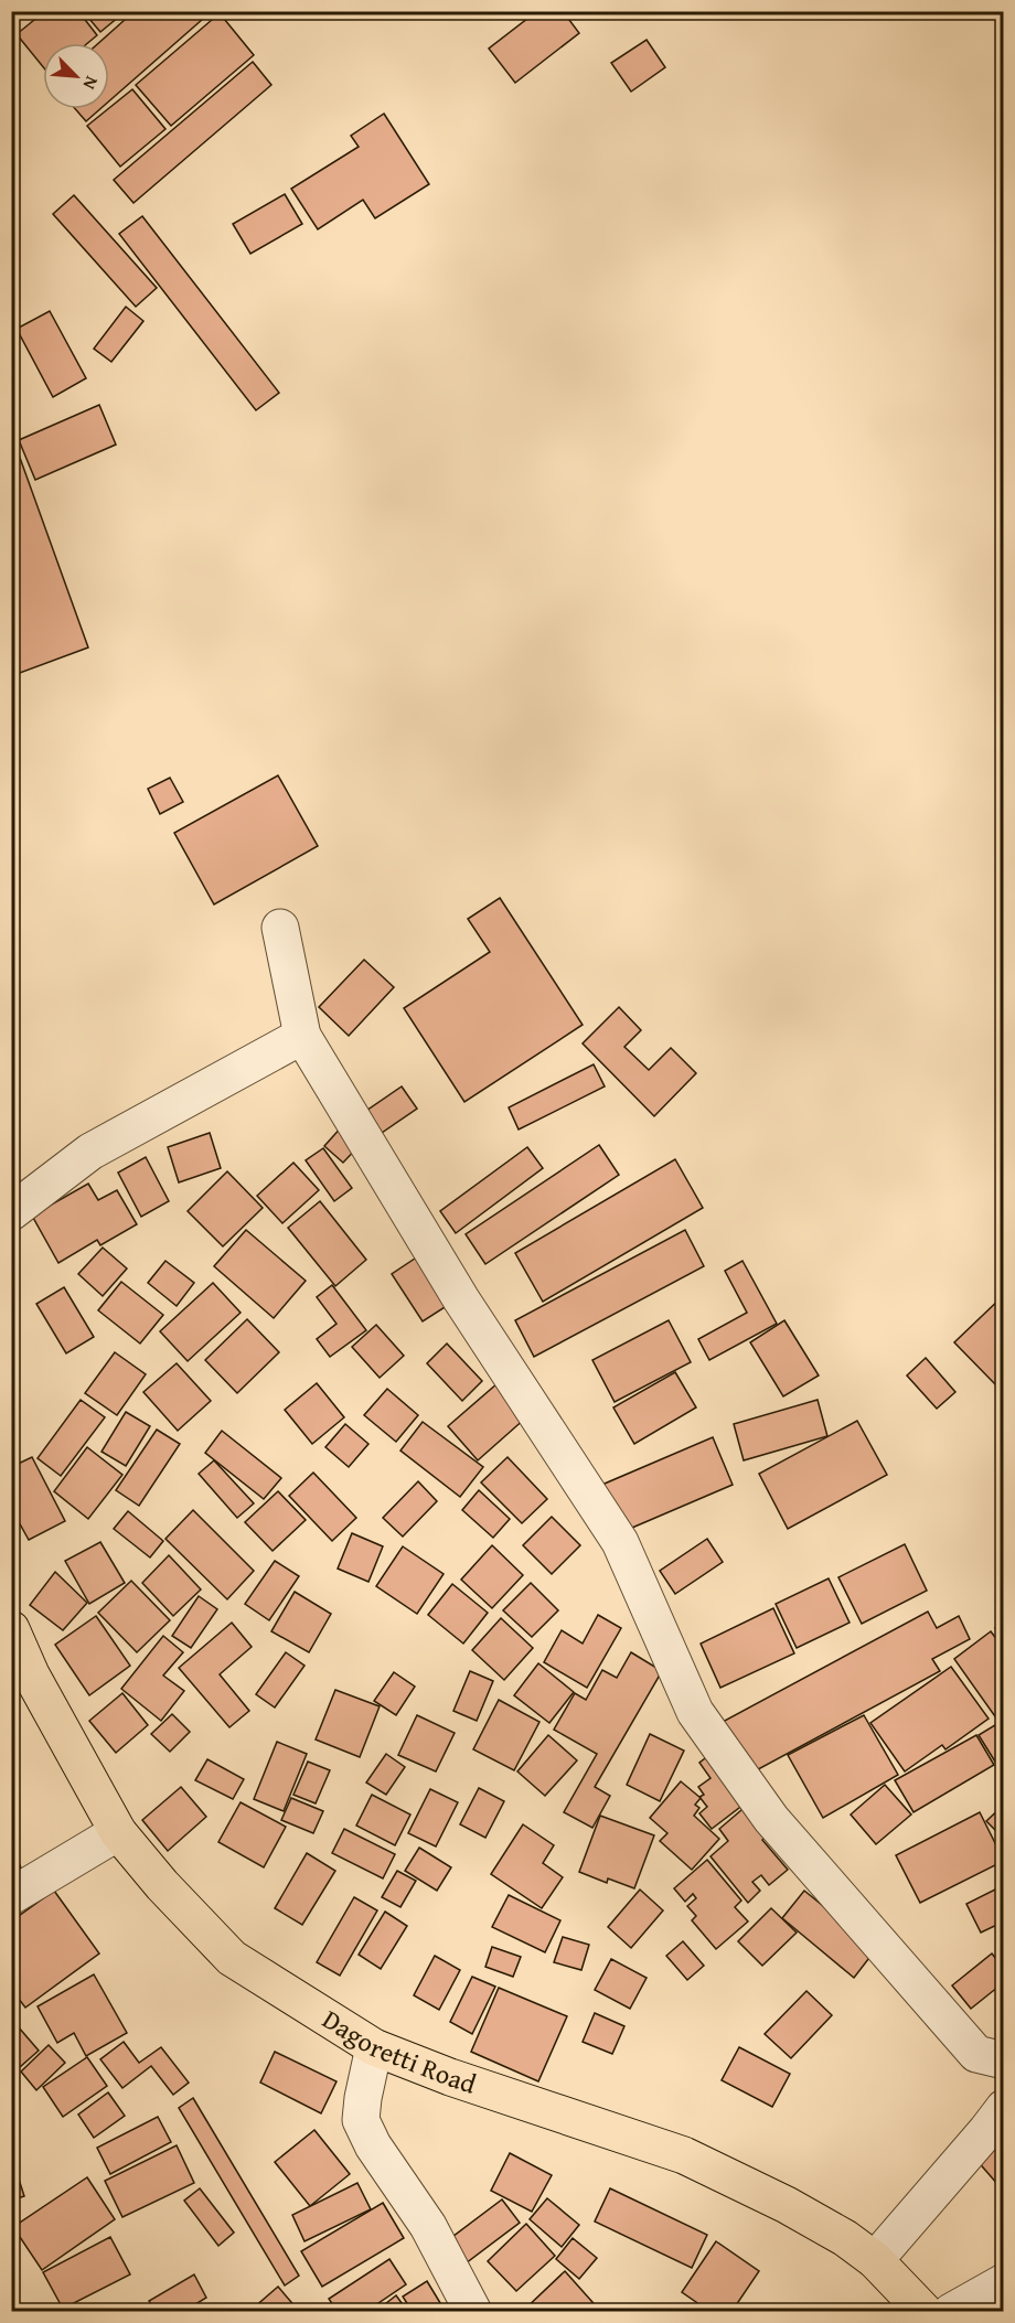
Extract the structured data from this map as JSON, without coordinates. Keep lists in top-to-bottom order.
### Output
{
  "streets": {
    "main road": ["Dagoretti Road"]
  },
  "north": "bottom right"
}
